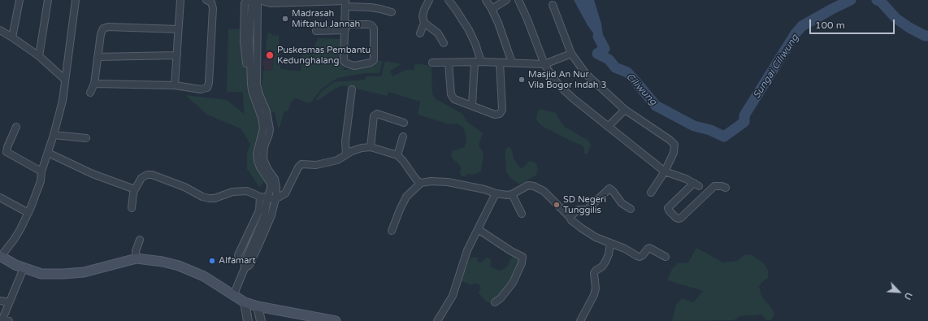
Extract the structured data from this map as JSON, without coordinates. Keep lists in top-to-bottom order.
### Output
{
  "water": ["Sungai Ciliwung", "Ciliwung"],
  "places": [
    "Madrasah Miftahul Jannah",
    "Puskesmas Pembantu Kedunghalang",
    "Masjid An Nur Vila Bogor Indah 3",
    "SD Negeri Tunggilis",
    "Alfamart"
  ],
  "scale_bar": "100 m",
  "north": "bottom right"
}
